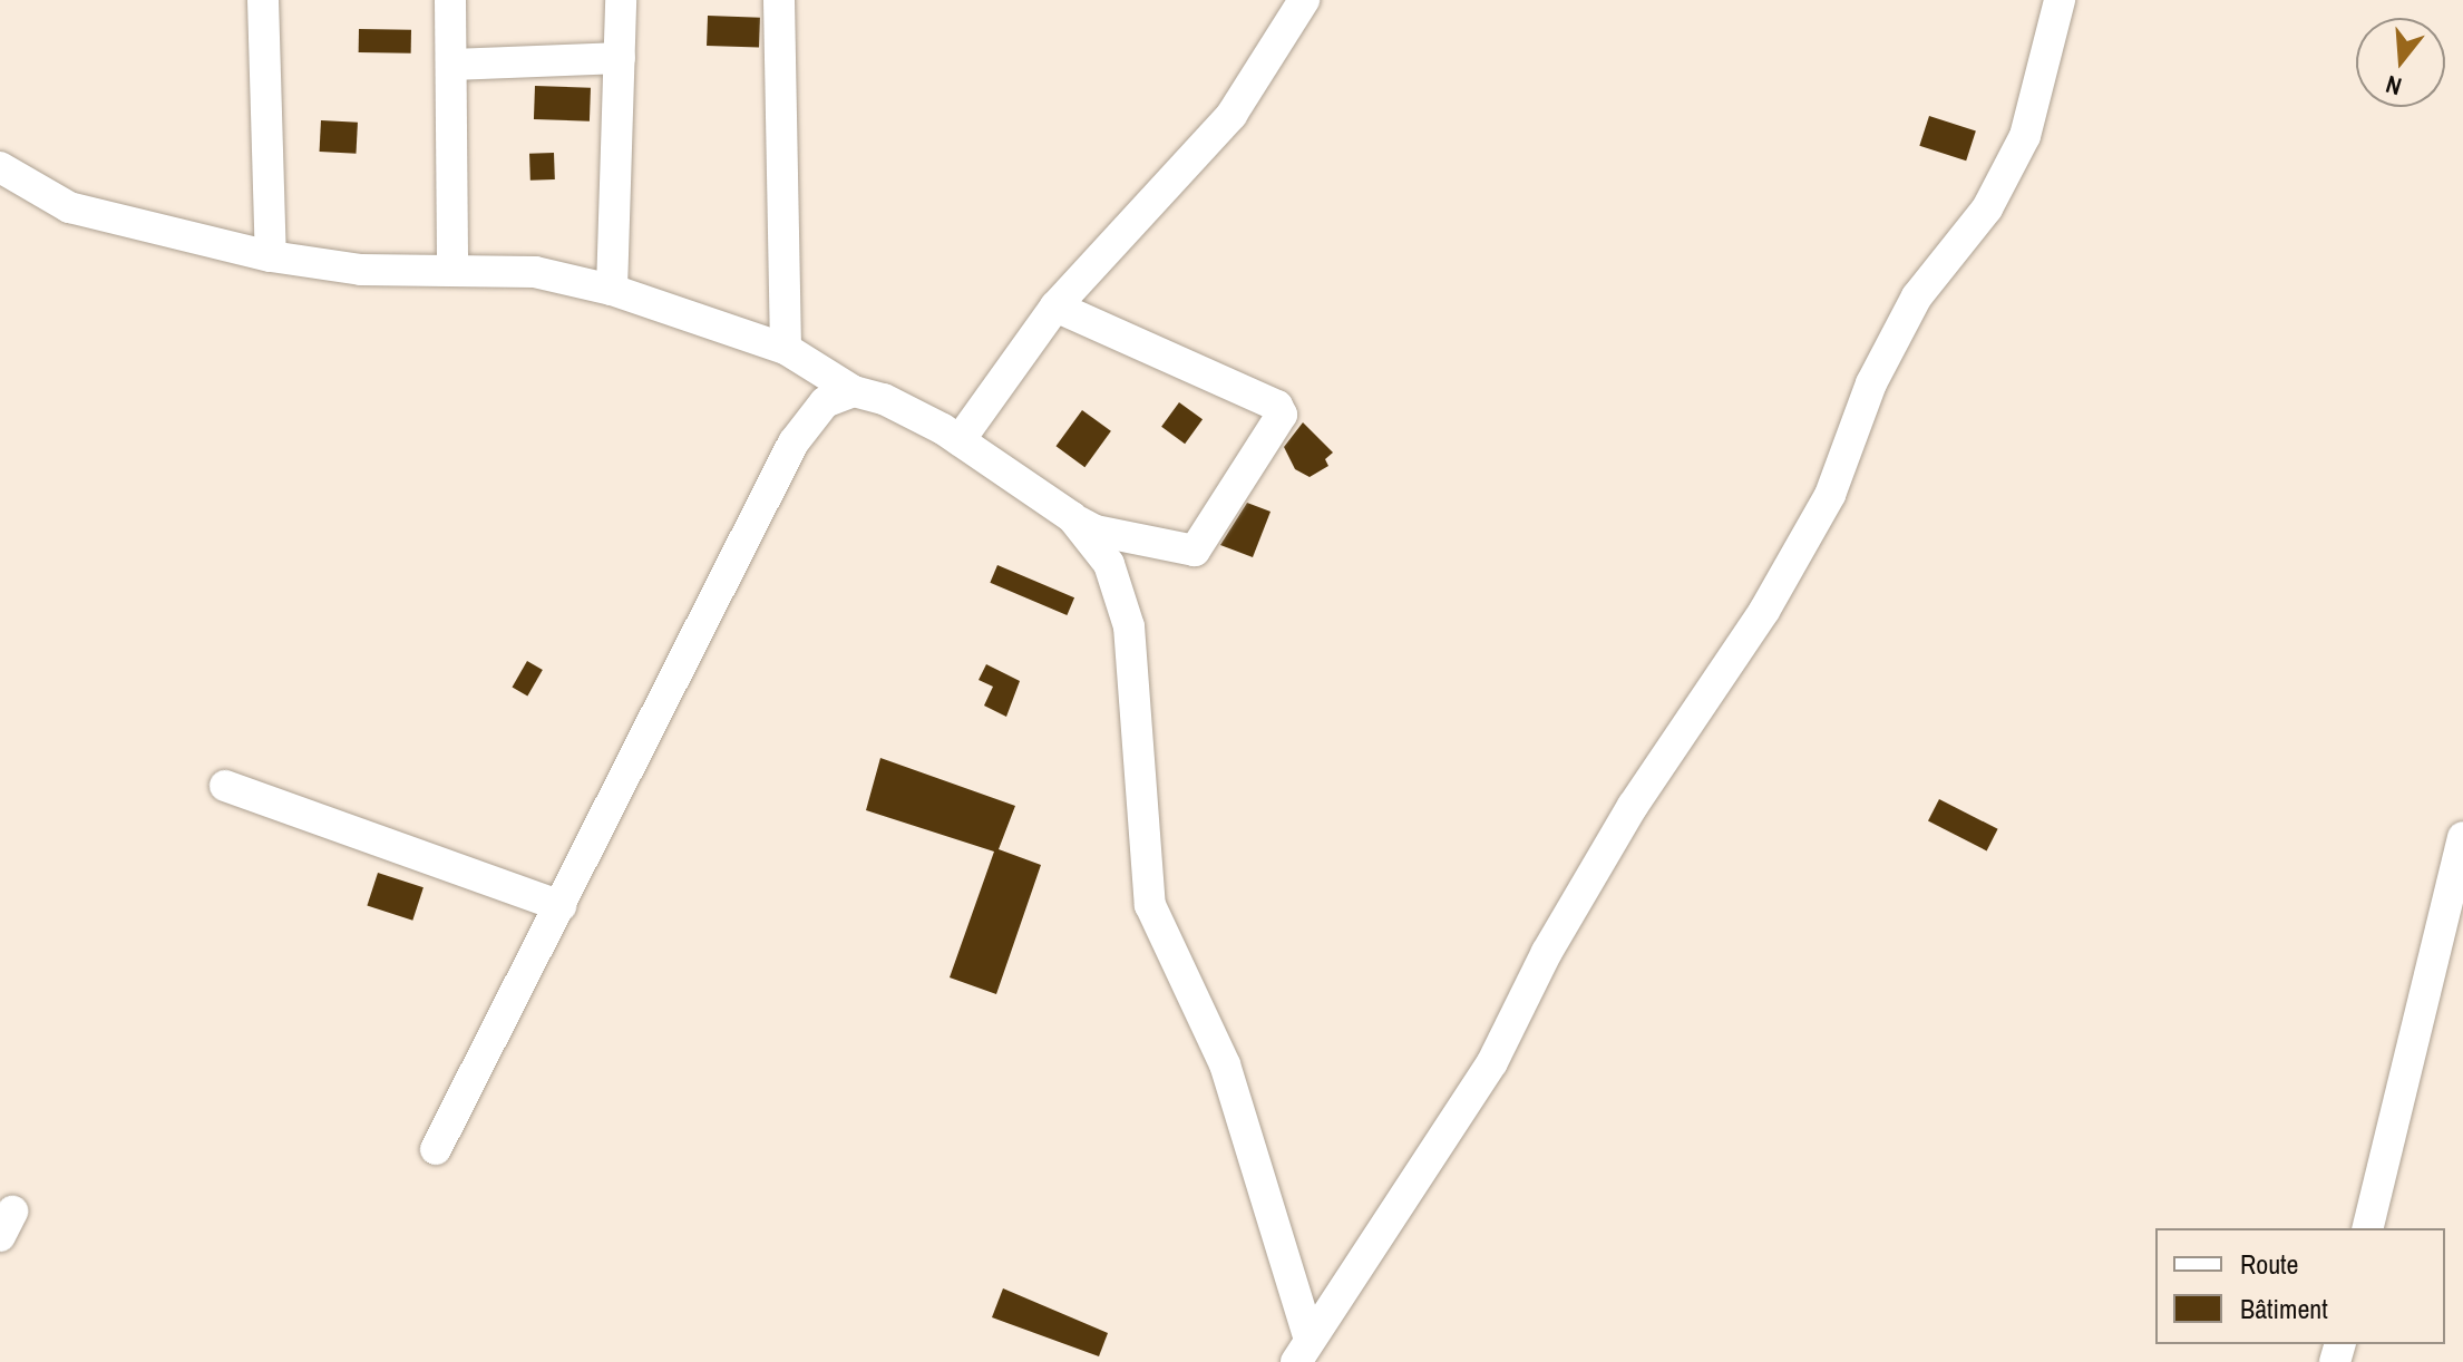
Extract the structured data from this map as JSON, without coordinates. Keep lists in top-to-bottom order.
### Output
{
  "legend": ["Route", "Bâtiment"],
  "north": "bottom"
}
